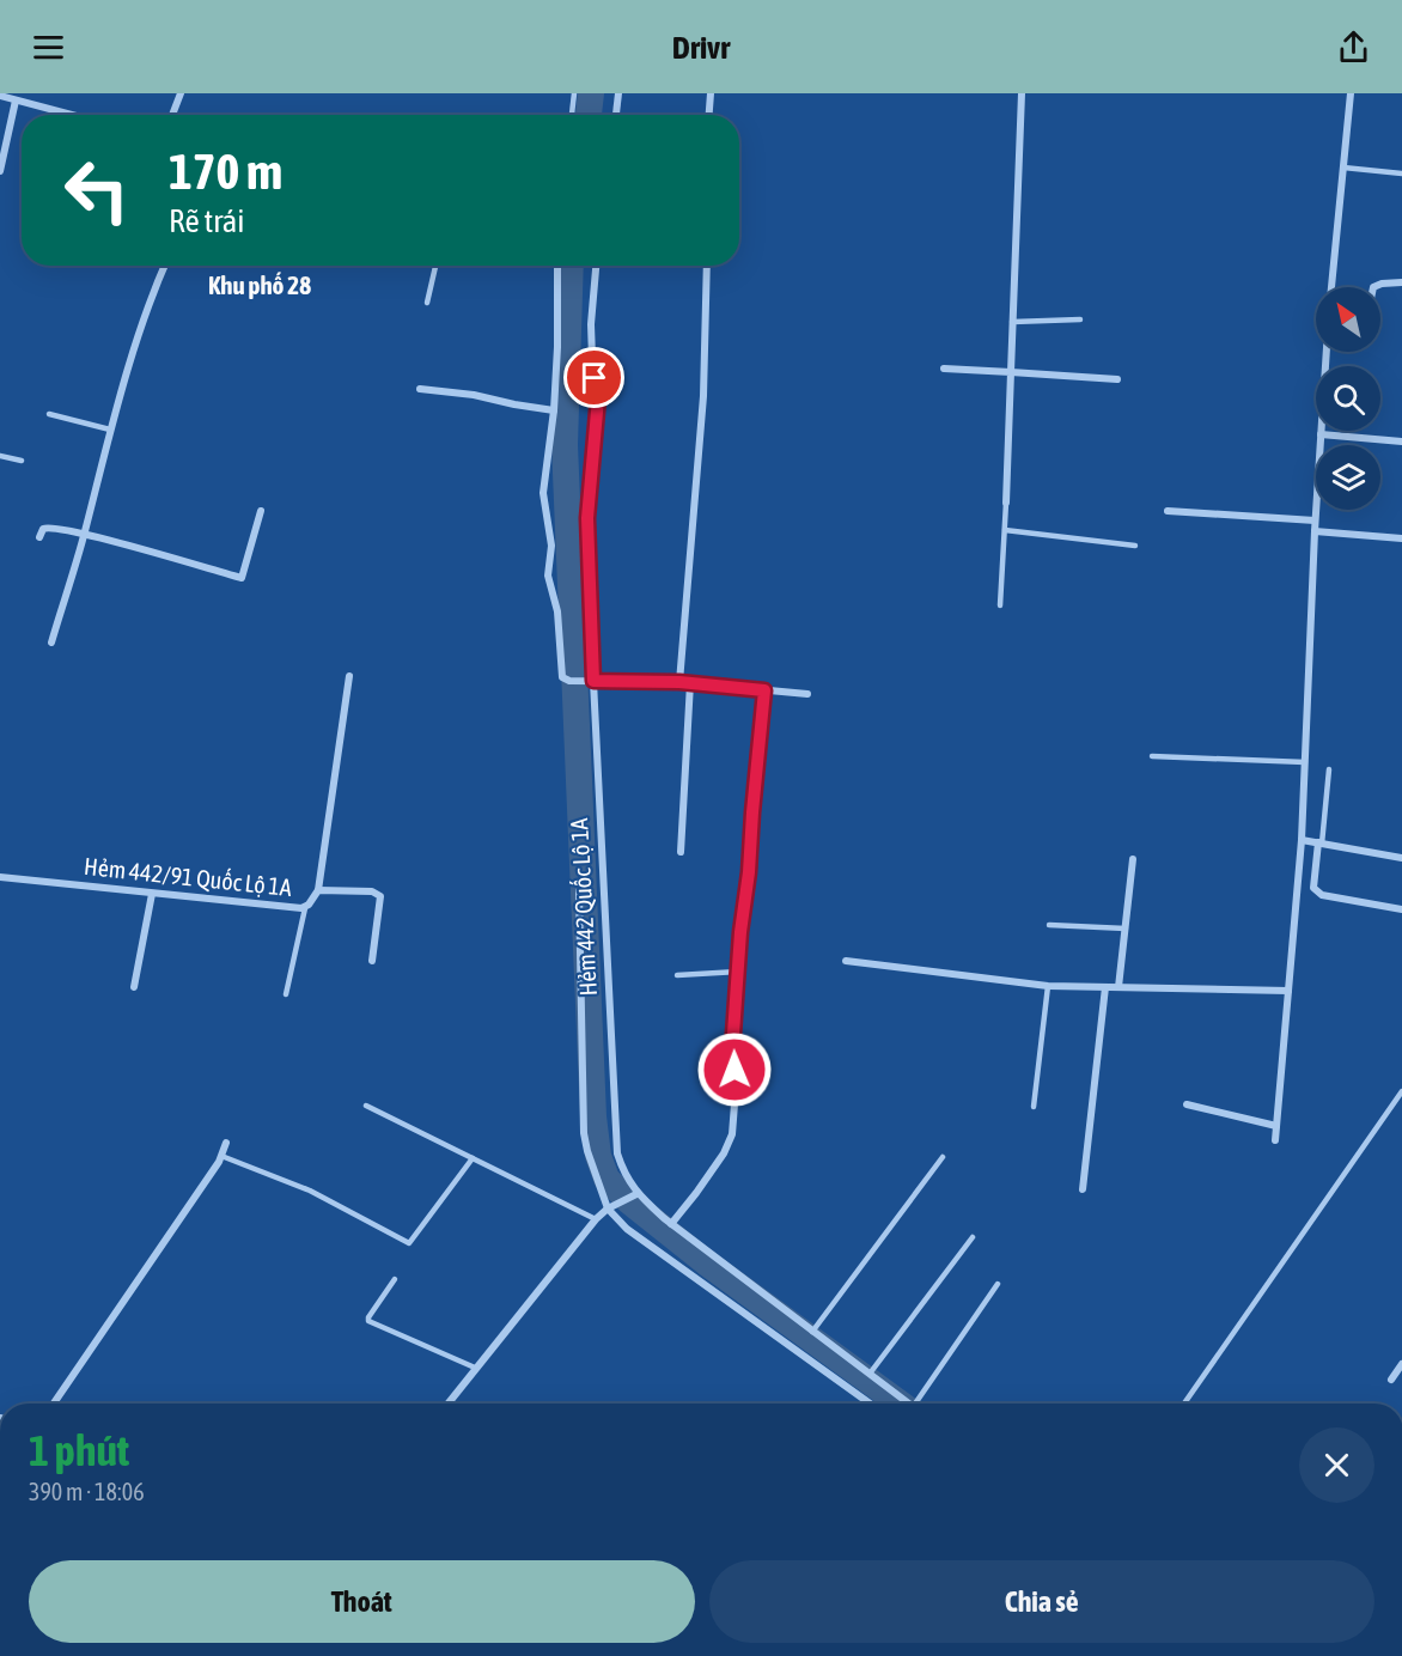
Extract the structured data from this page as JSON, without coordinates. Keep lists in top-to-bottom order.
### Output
{
  "streets": {
    "street": ["Hẻm 442/91 Quốc Lộ 1A", "Hẻm 442 Quốc Lộ 1A"]
  },
  "districts": ["Khu phố 28"],
  "north": "top left",
  "page": {
    "header": "Drivr",
    "turn": ["170 m", "Rẽ trái"],
    "heading": ["1 phút", "390 m · 18:06"],
    "buttons": ["Thoát", "Chia sẻ"]
  }
}
